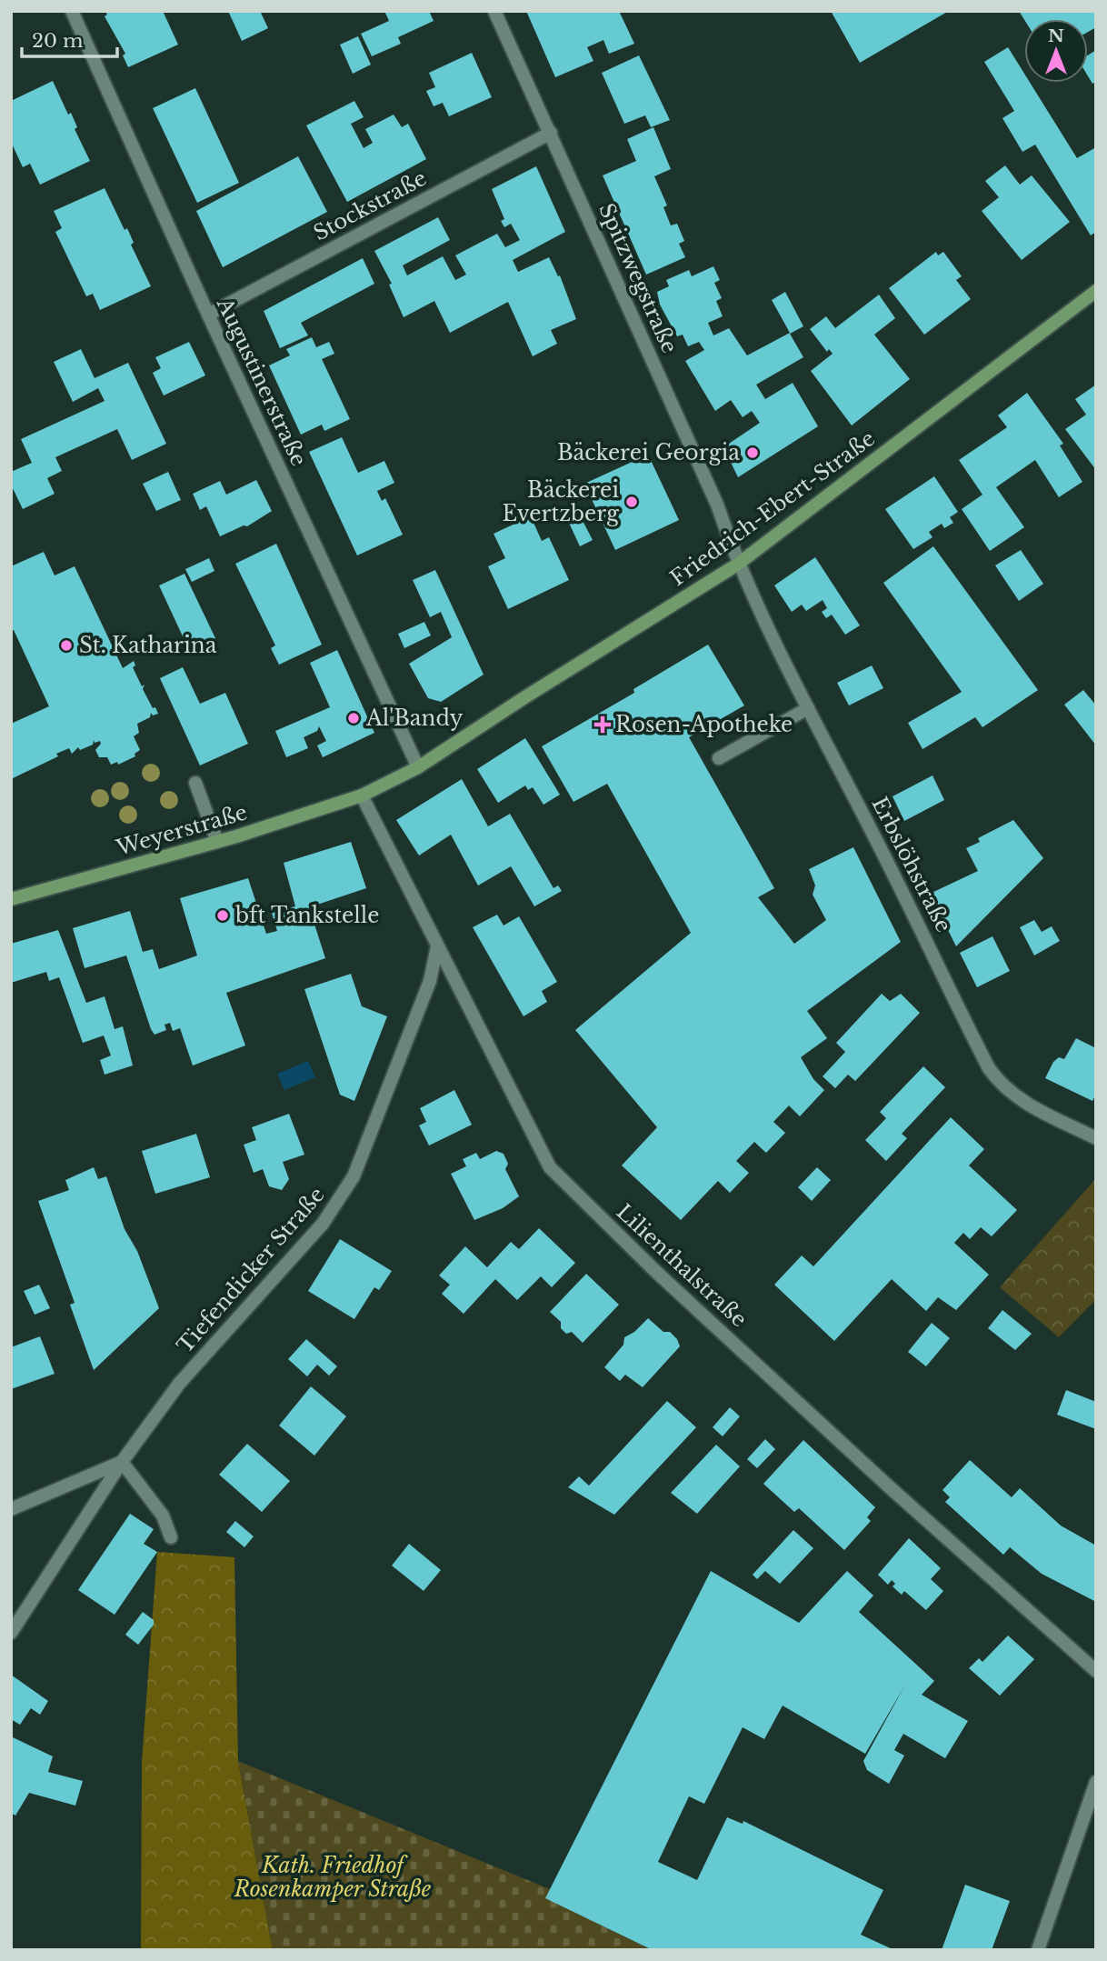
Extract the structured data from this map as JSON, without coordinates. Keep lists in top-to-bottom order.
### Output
{
  "streets": {
    "main road": ["Friedrich-Ebert-Straße", "Weyerstraße"],
    "street": [
      "Stockstraße",
      "Spitzwegstraße",
      "Augustinerstraße",
      "Erbslöhstraße",
      "Lilienthalstraße",
      "Tiefendicker Straße"
    ]
  },
  "crossings": [
    ["Stockstraße", "Spitzwegstraße"],
    ["Stockstraße", "Augustinerstraße"],
    ["Spitzwegstraße", "Friedrich-Ebert-Straße"],
    ["Spitzwegstraße", "Erbslöhstraße"],
    ["Augustinerstraße", "Friedrich-Ebert-Straße"],
    ["Friedrich-Ebert-Straße", "Weyerstraße"],
    ["Friedrich-Ebert-Straße", "Erbslöhstraße"],
    ["Friedrich-Ebert-Straße", "Lilienthalstraße"],
    ["Weyerstraße", "Lilienthalstraße"],
    ["Lilienthalstraße", "Tiefendicker Straße"]
  ],
  "parks": ["Kath. Friedhof Rosenkamper Straße"],
  "places": {
    "other": [
      "Bäckerei Georgia",
      "Bäckerei Evertzberg",
      "St. Katharina",
      "Al'Bandy",
      "bft Tankstelle"
    ],
    "health": ["Rosen-Apotheke"]
  },
  "scale_bar": "20 m",
  "north": "top"
}
